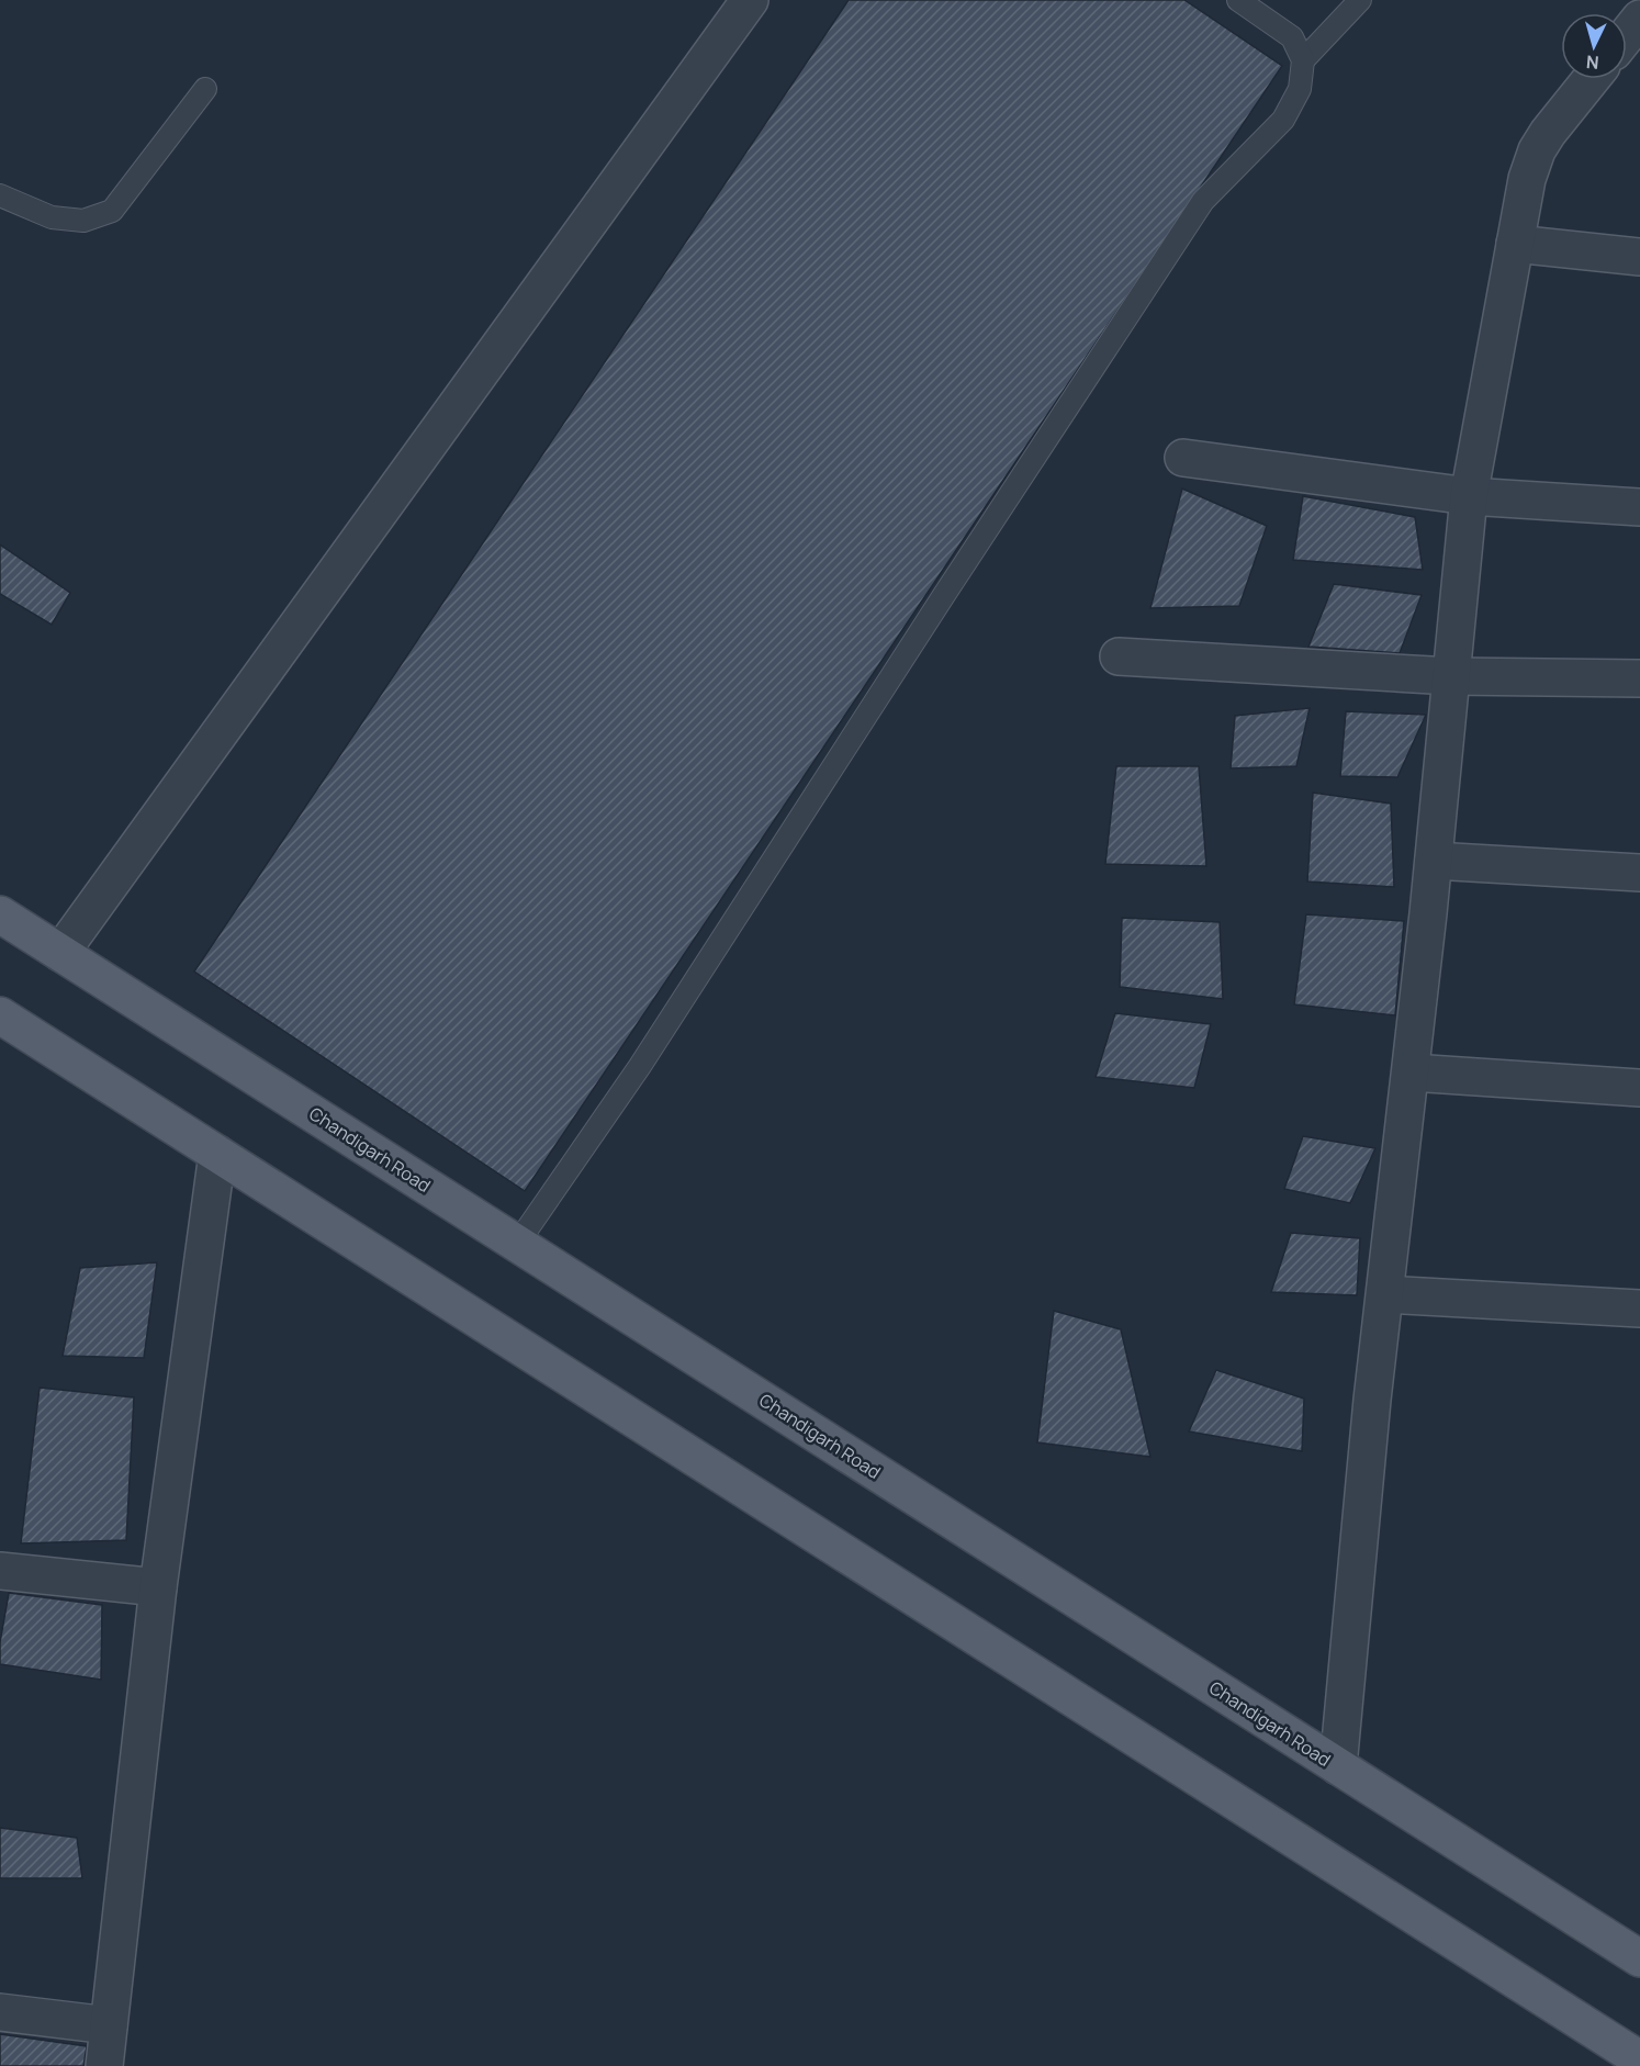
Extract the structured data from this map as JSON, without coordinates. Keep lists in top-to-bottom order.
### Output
{
  "streets": {
    "main road": ["Chandigarh Road"]
  },
  "north": "bottom"
}
